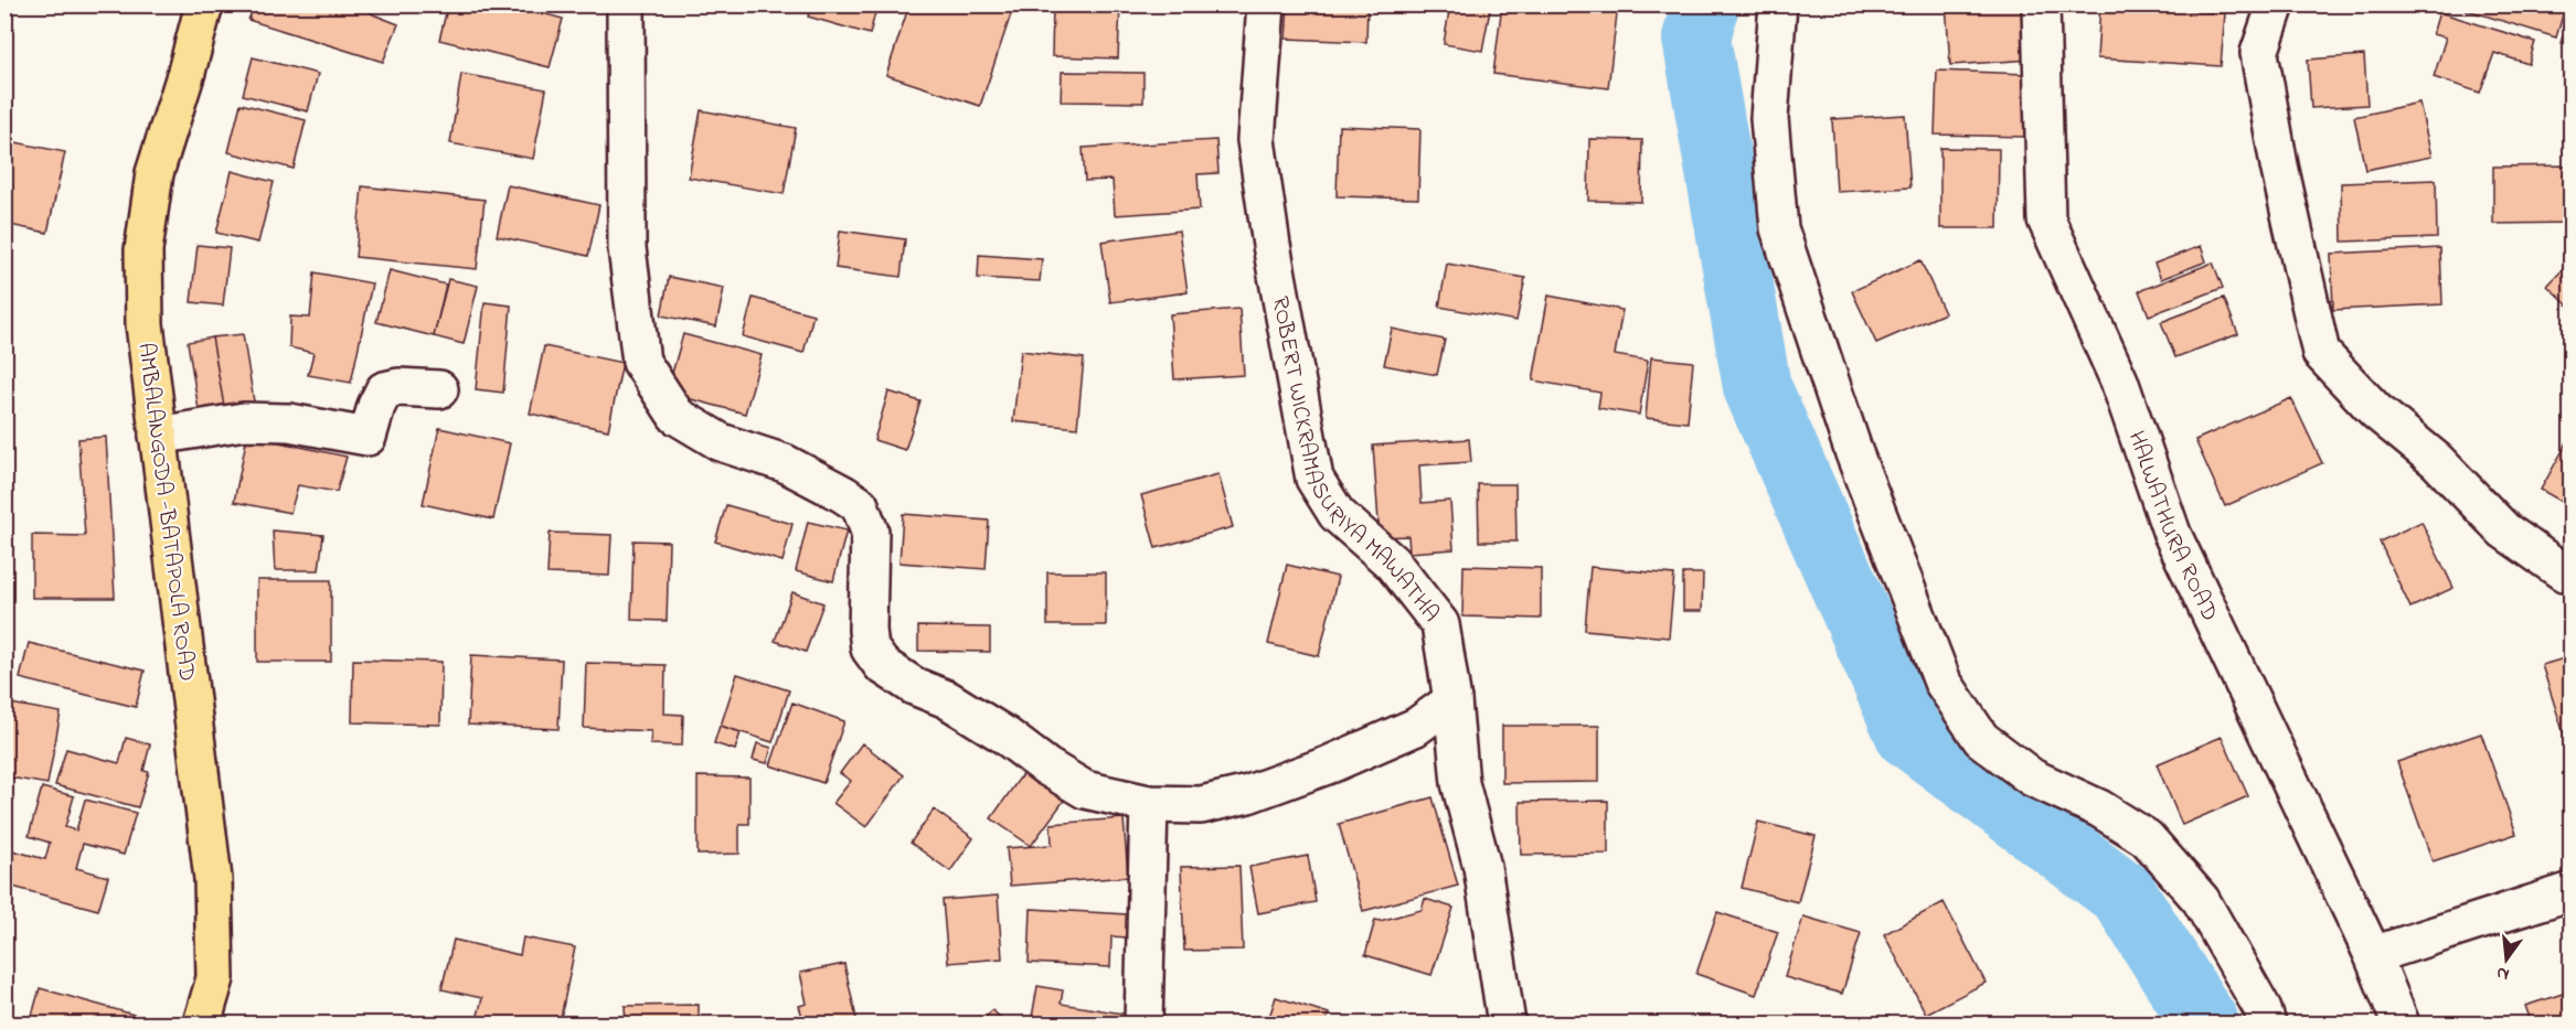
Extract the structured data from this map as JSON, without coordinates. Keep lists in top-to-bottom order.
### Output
{
  "streets": {
    "main road": ["AMBALANGODA -BATAPOLA ROAD"],
    "street": ["ROBERT WICKRAMASURIYA MAWATHA", "HALWATHURA ROAD"]
  },
  "north": "bottom"
}
